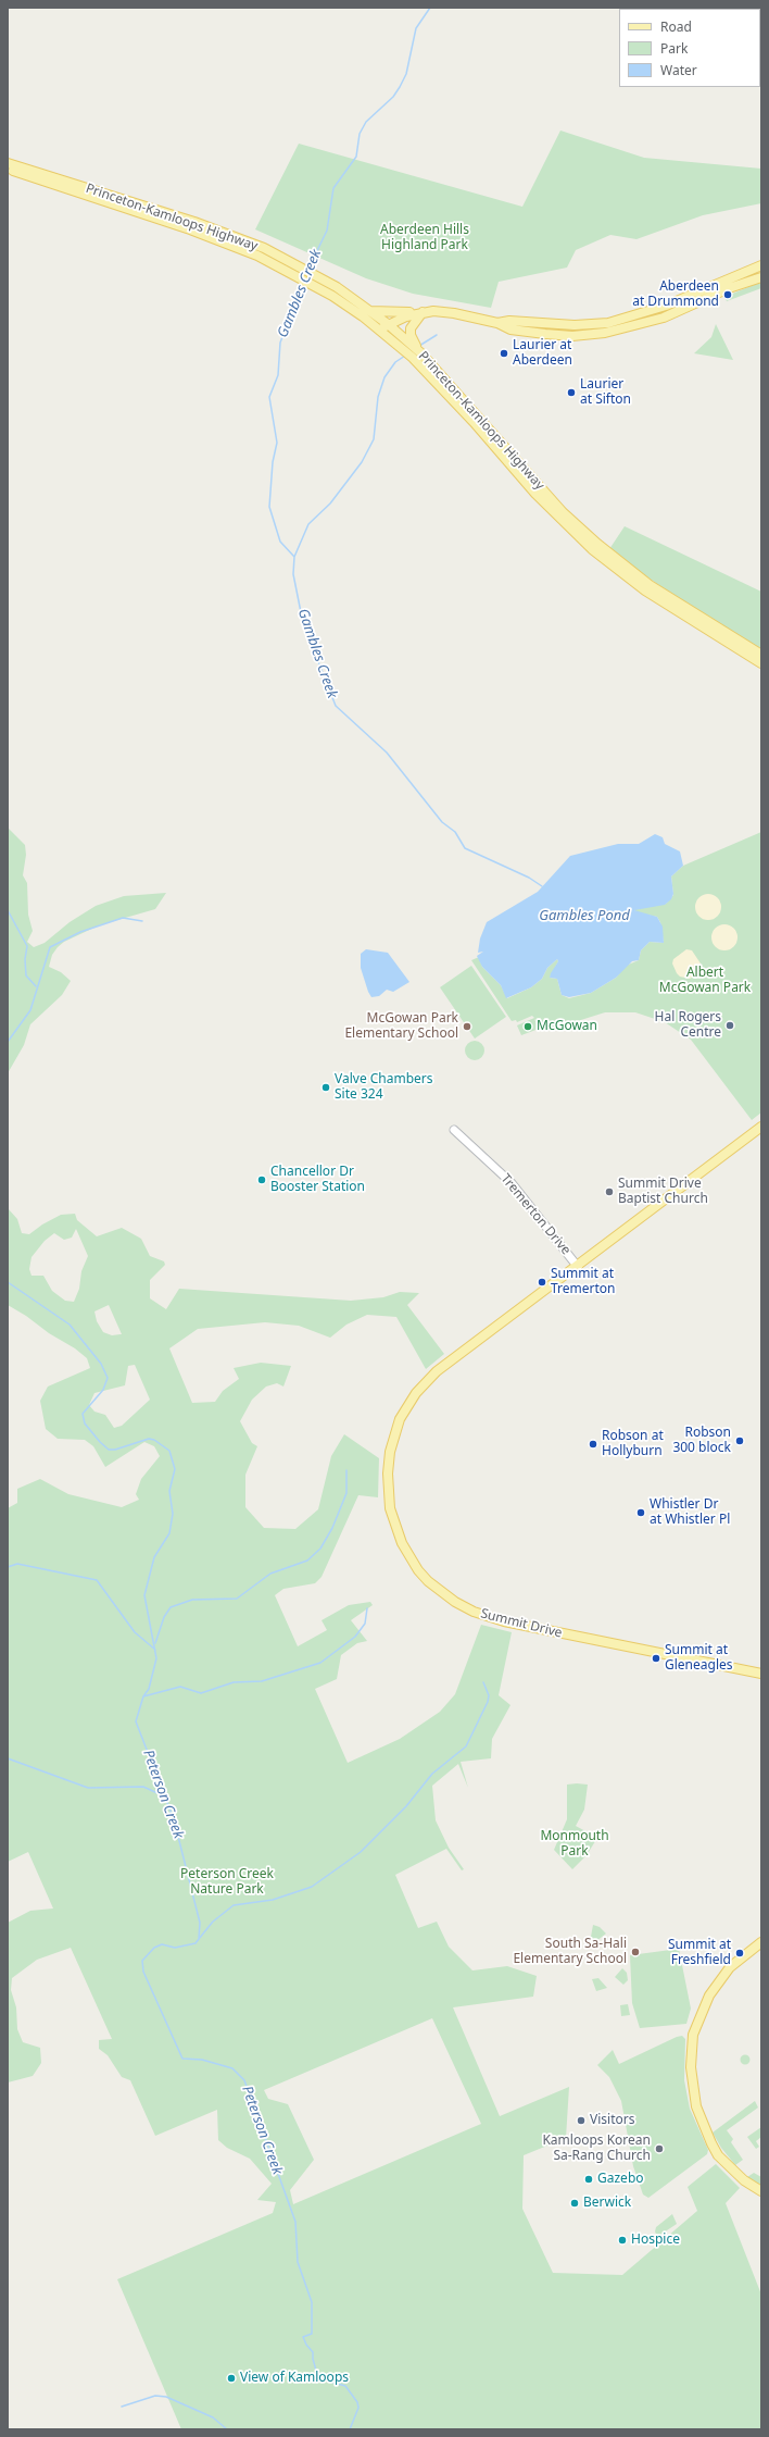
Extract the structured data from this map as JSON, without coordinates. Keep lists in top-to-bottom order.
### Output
{
  "streets": {
    "main road": ["Princeton-Kamloops Highway", "Summit Drive"],
    "street": ["Tremerton Drive"]
  },
  "crossings": [
    ["Tremerton Drive", "Summit Drive"]
  ],
  "water": ["Gambles Creek", "Gambles Pond", "Peterson Creek"],
  "parks": [
    "Aberdeen Hills Highland Park",
    "Albert McGowan Park",
    "Monmouth Park",
    "Peterson Creek Nature Park"
  ],
  "places": [
    "Aberdeen at Drummond",
    "Laurier at Aberdeen",
    "Laurier at Sifton",
    "Hal Rogers Centre",
    "McGowan Park Elementary School",
    "McGowan",
    "Valve Chambers Site 324",
    "Chancellor Dr Booster Station",
    "Summit Drive Baptist Church",
    "Summit at Tremerton",
    "Robson 300 block",
    "Robson at Hollyburn",
    "Whistler Dr at Whistler Pl",
    "Summit at Gleneagles",
    "South Sa-Hali Elementary School",
    "Summit at Freshfield",
    "Visitors",
    "Kamloops Korean Sa-Rang Church",
    "Gazebo",
    "Berwick",
    "Hospice",
    "View of Kamloops"
  ],
  "legend": ["Road", "Park", "Water"]
}
